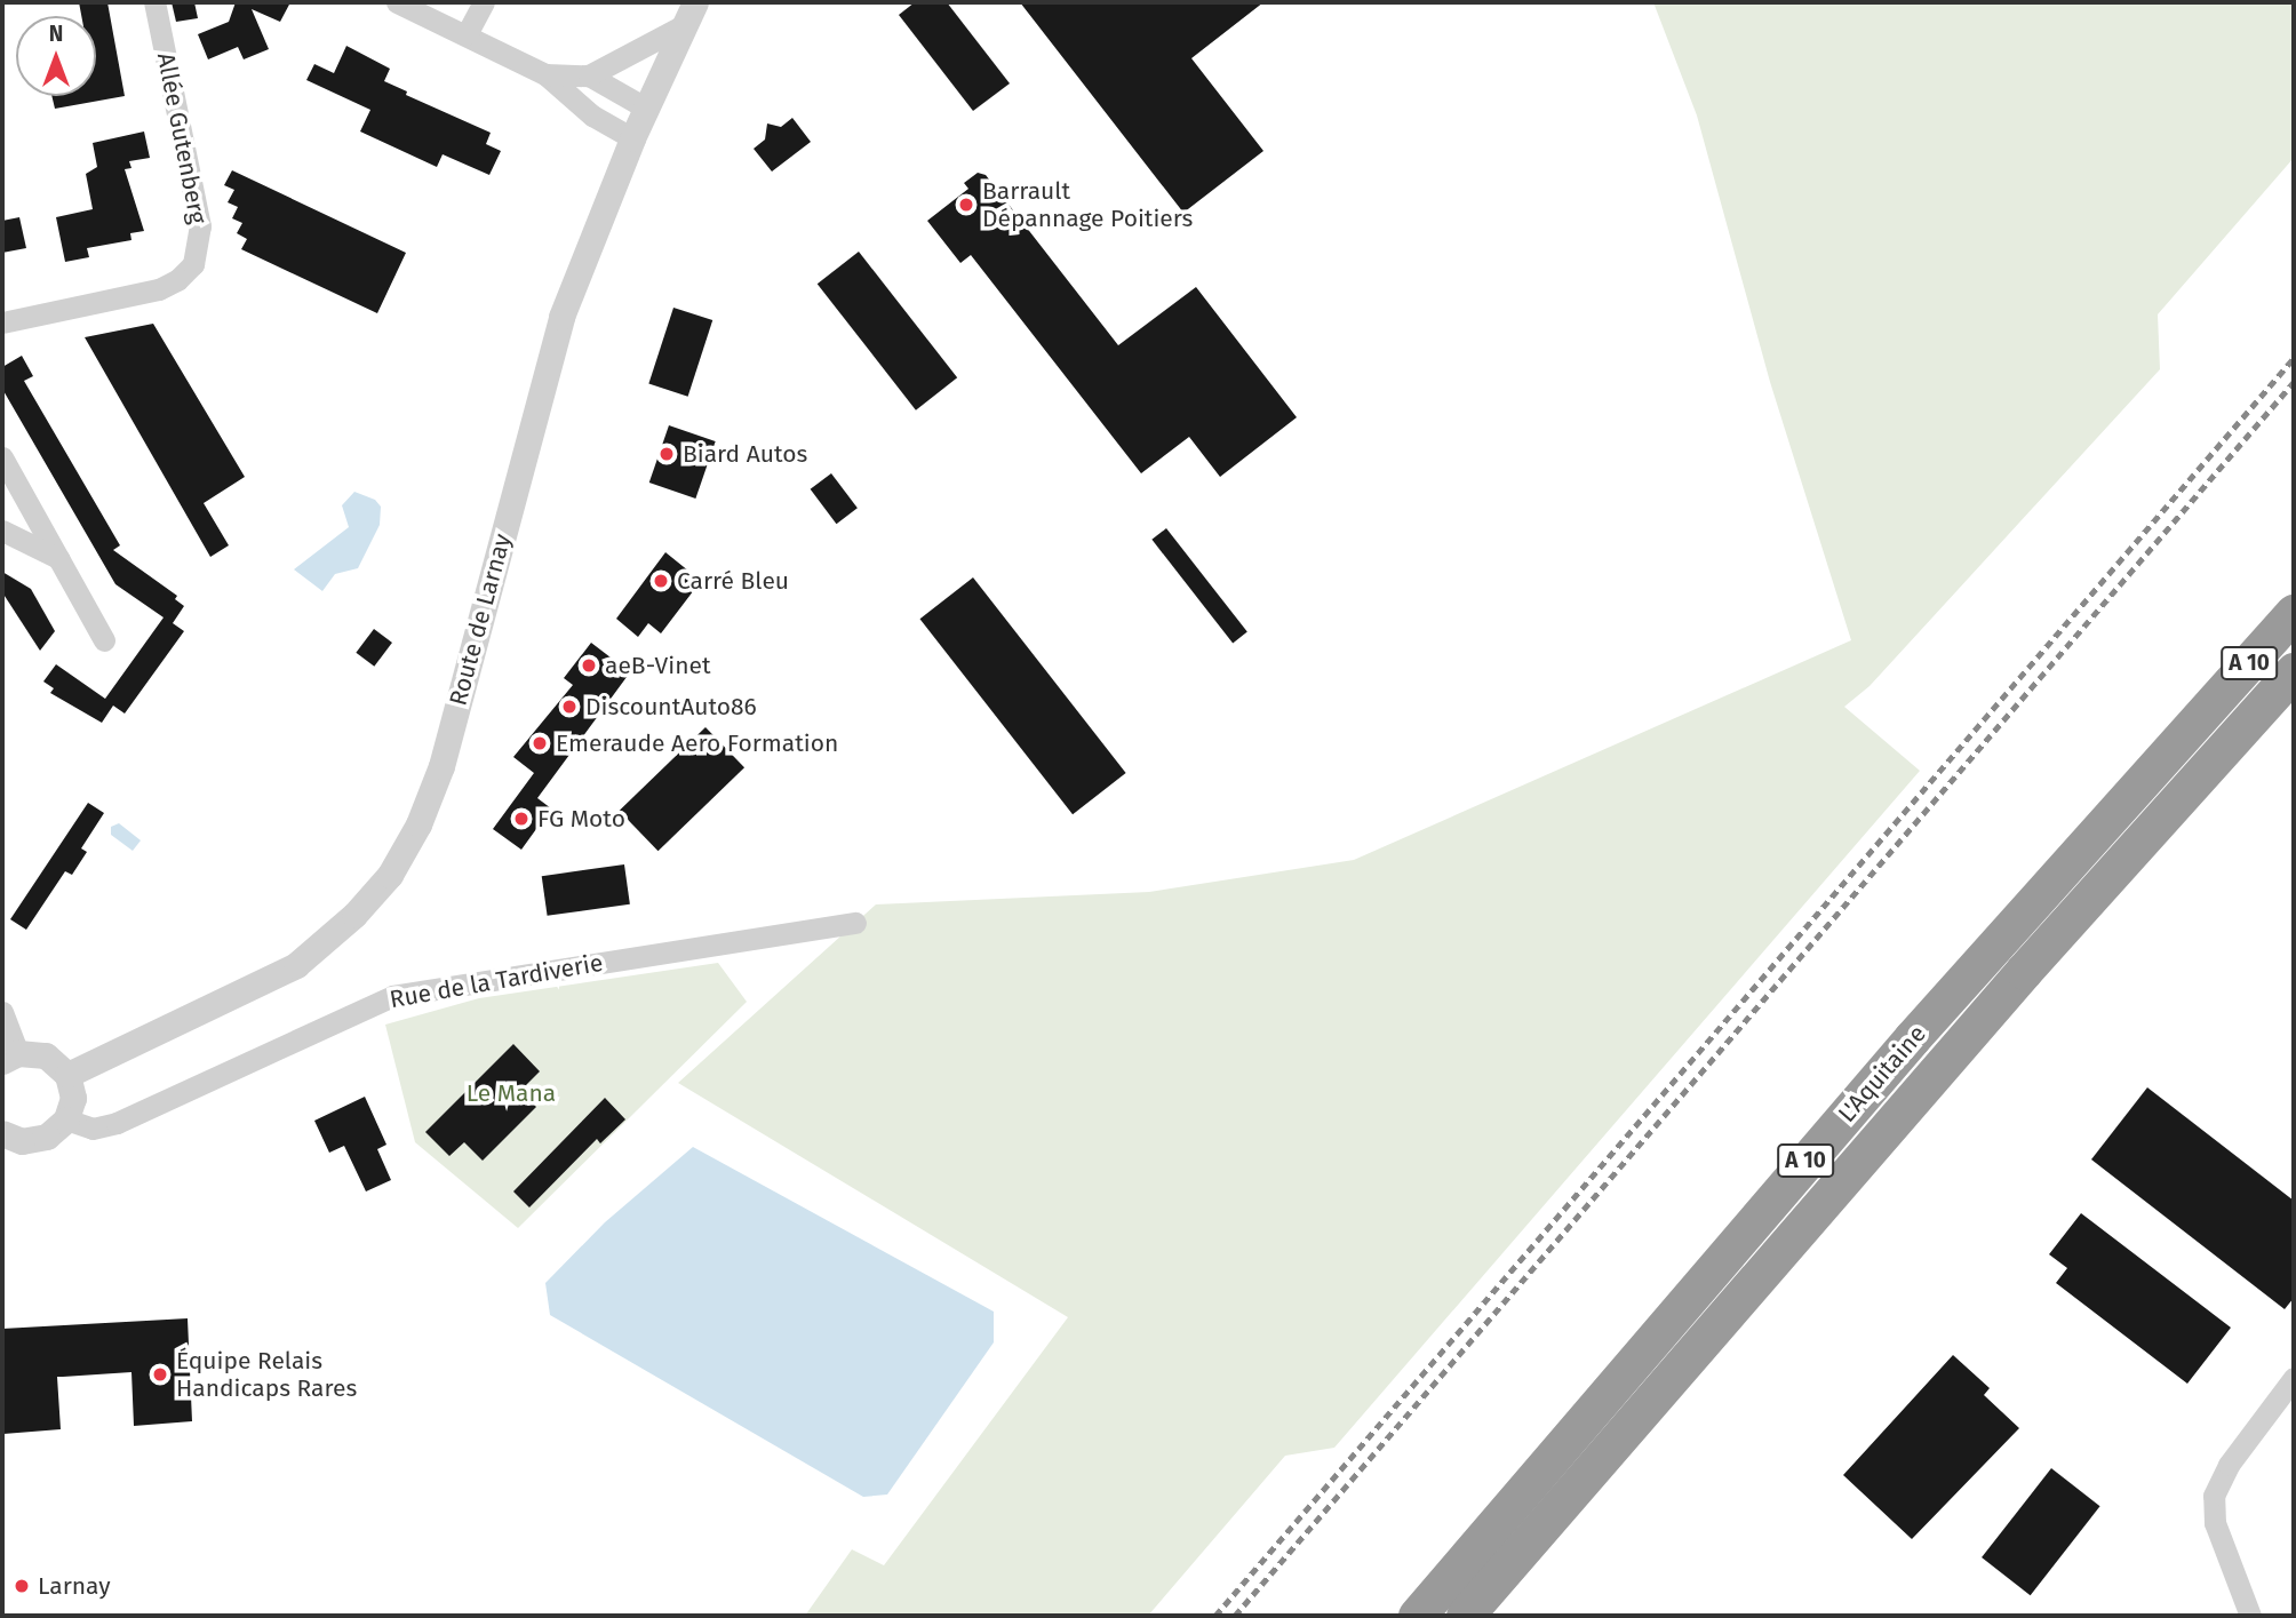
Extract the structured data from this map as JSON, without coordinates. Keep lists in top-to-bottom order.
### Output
{
  "streets": {
    "highway": ["A 10", "L'Aquitaine"],
    "street": ["Allée Gutenberg", "Route de Larnay", "Rue de la Tardiverie"]
  },
  "parks": ["Le Mana"],
  "places": [
    "Barrault Dépannage Poitiers",
    "Biard Autos",
    "Carré Bleu",
    "aeB-Vinet",
    "DiscountAuto86",
    "Emeraude Aero Formation",
    "FG Moto",
    "Équipe Relais Handicaps Rares",
    "Larnay"
  ],
  "north": "top"
}
